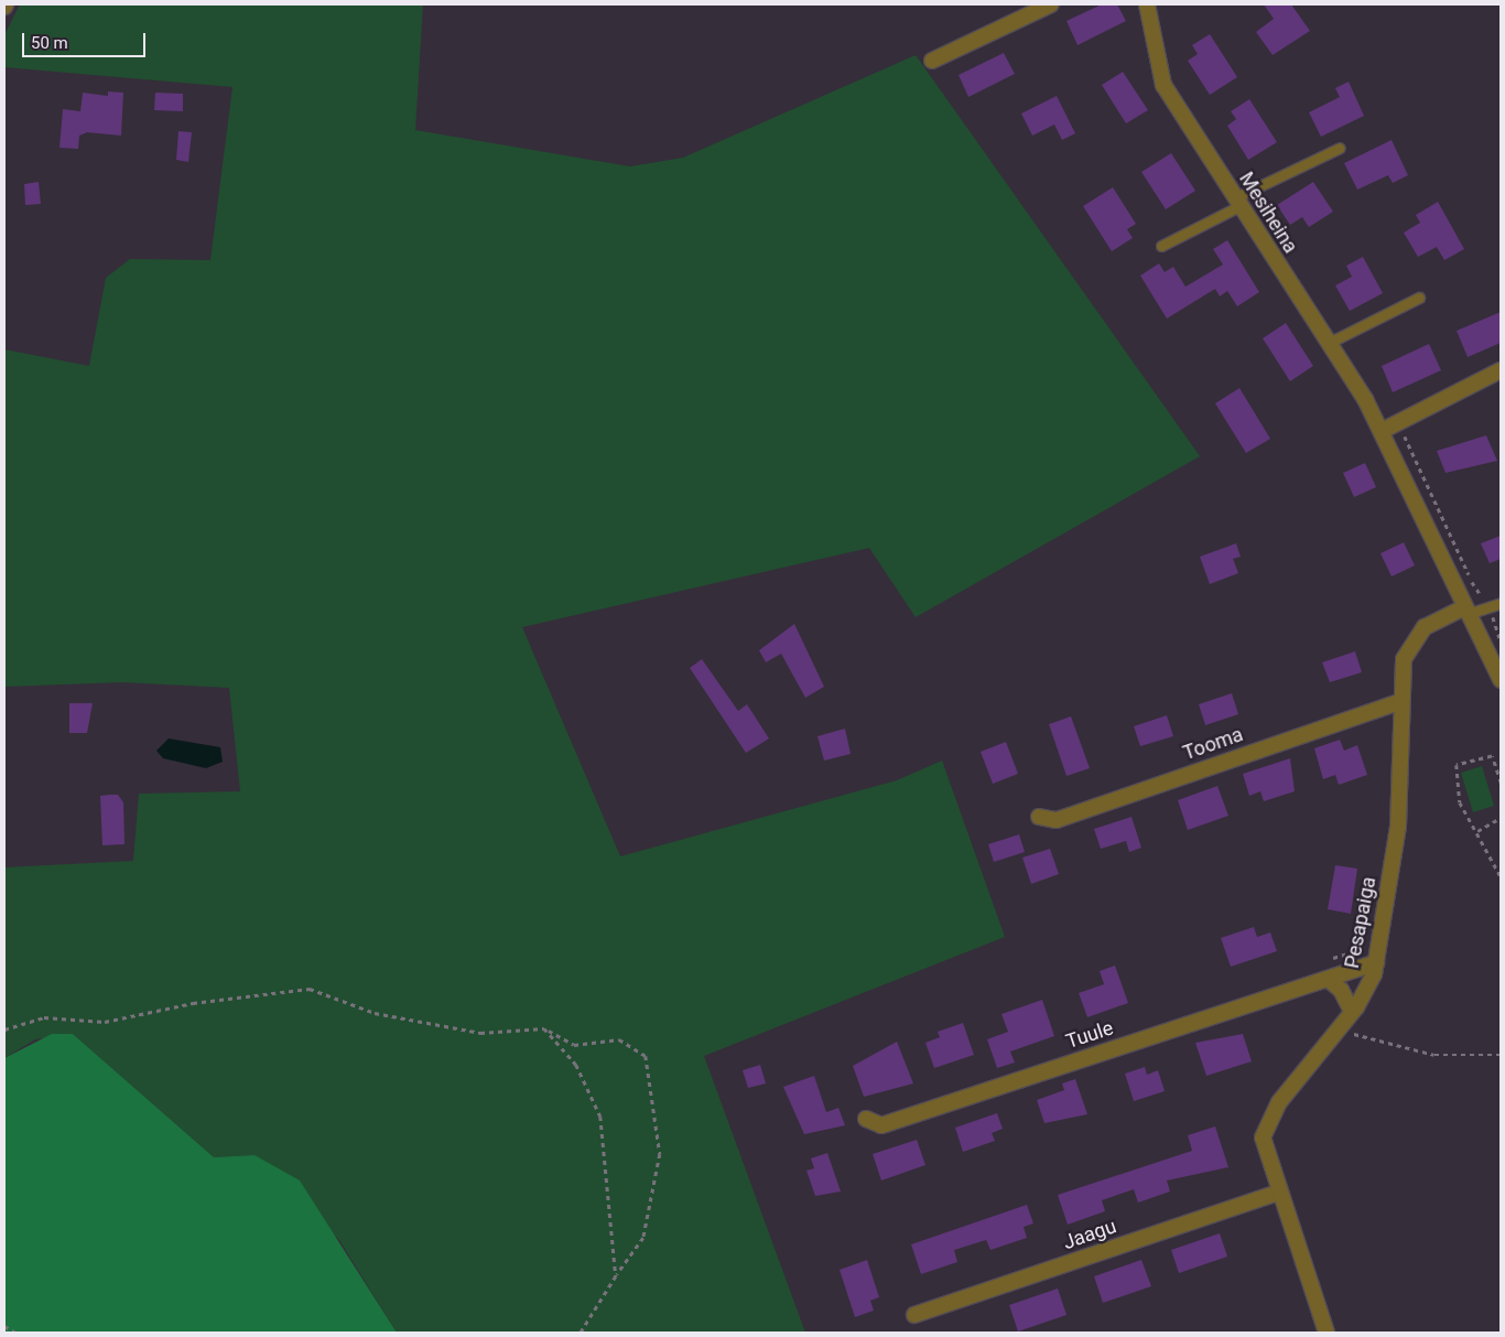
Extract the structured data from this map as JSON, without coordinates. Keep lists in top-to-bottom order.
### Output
{
  "streets": {
    "street": [
      "Mesiheina",
      "Tooma",
      "Pesapaiga",
      "Tuule",
      "Jaagu"
    ]
  },
  "crossings": [
    ["Tooma", "Pesapaiga"],
    ["Pesapaiga", "Tuule"],
    ["Pesapaiga", "Jaagu"]
  ],
  "scale_bar": "50 m"
}
